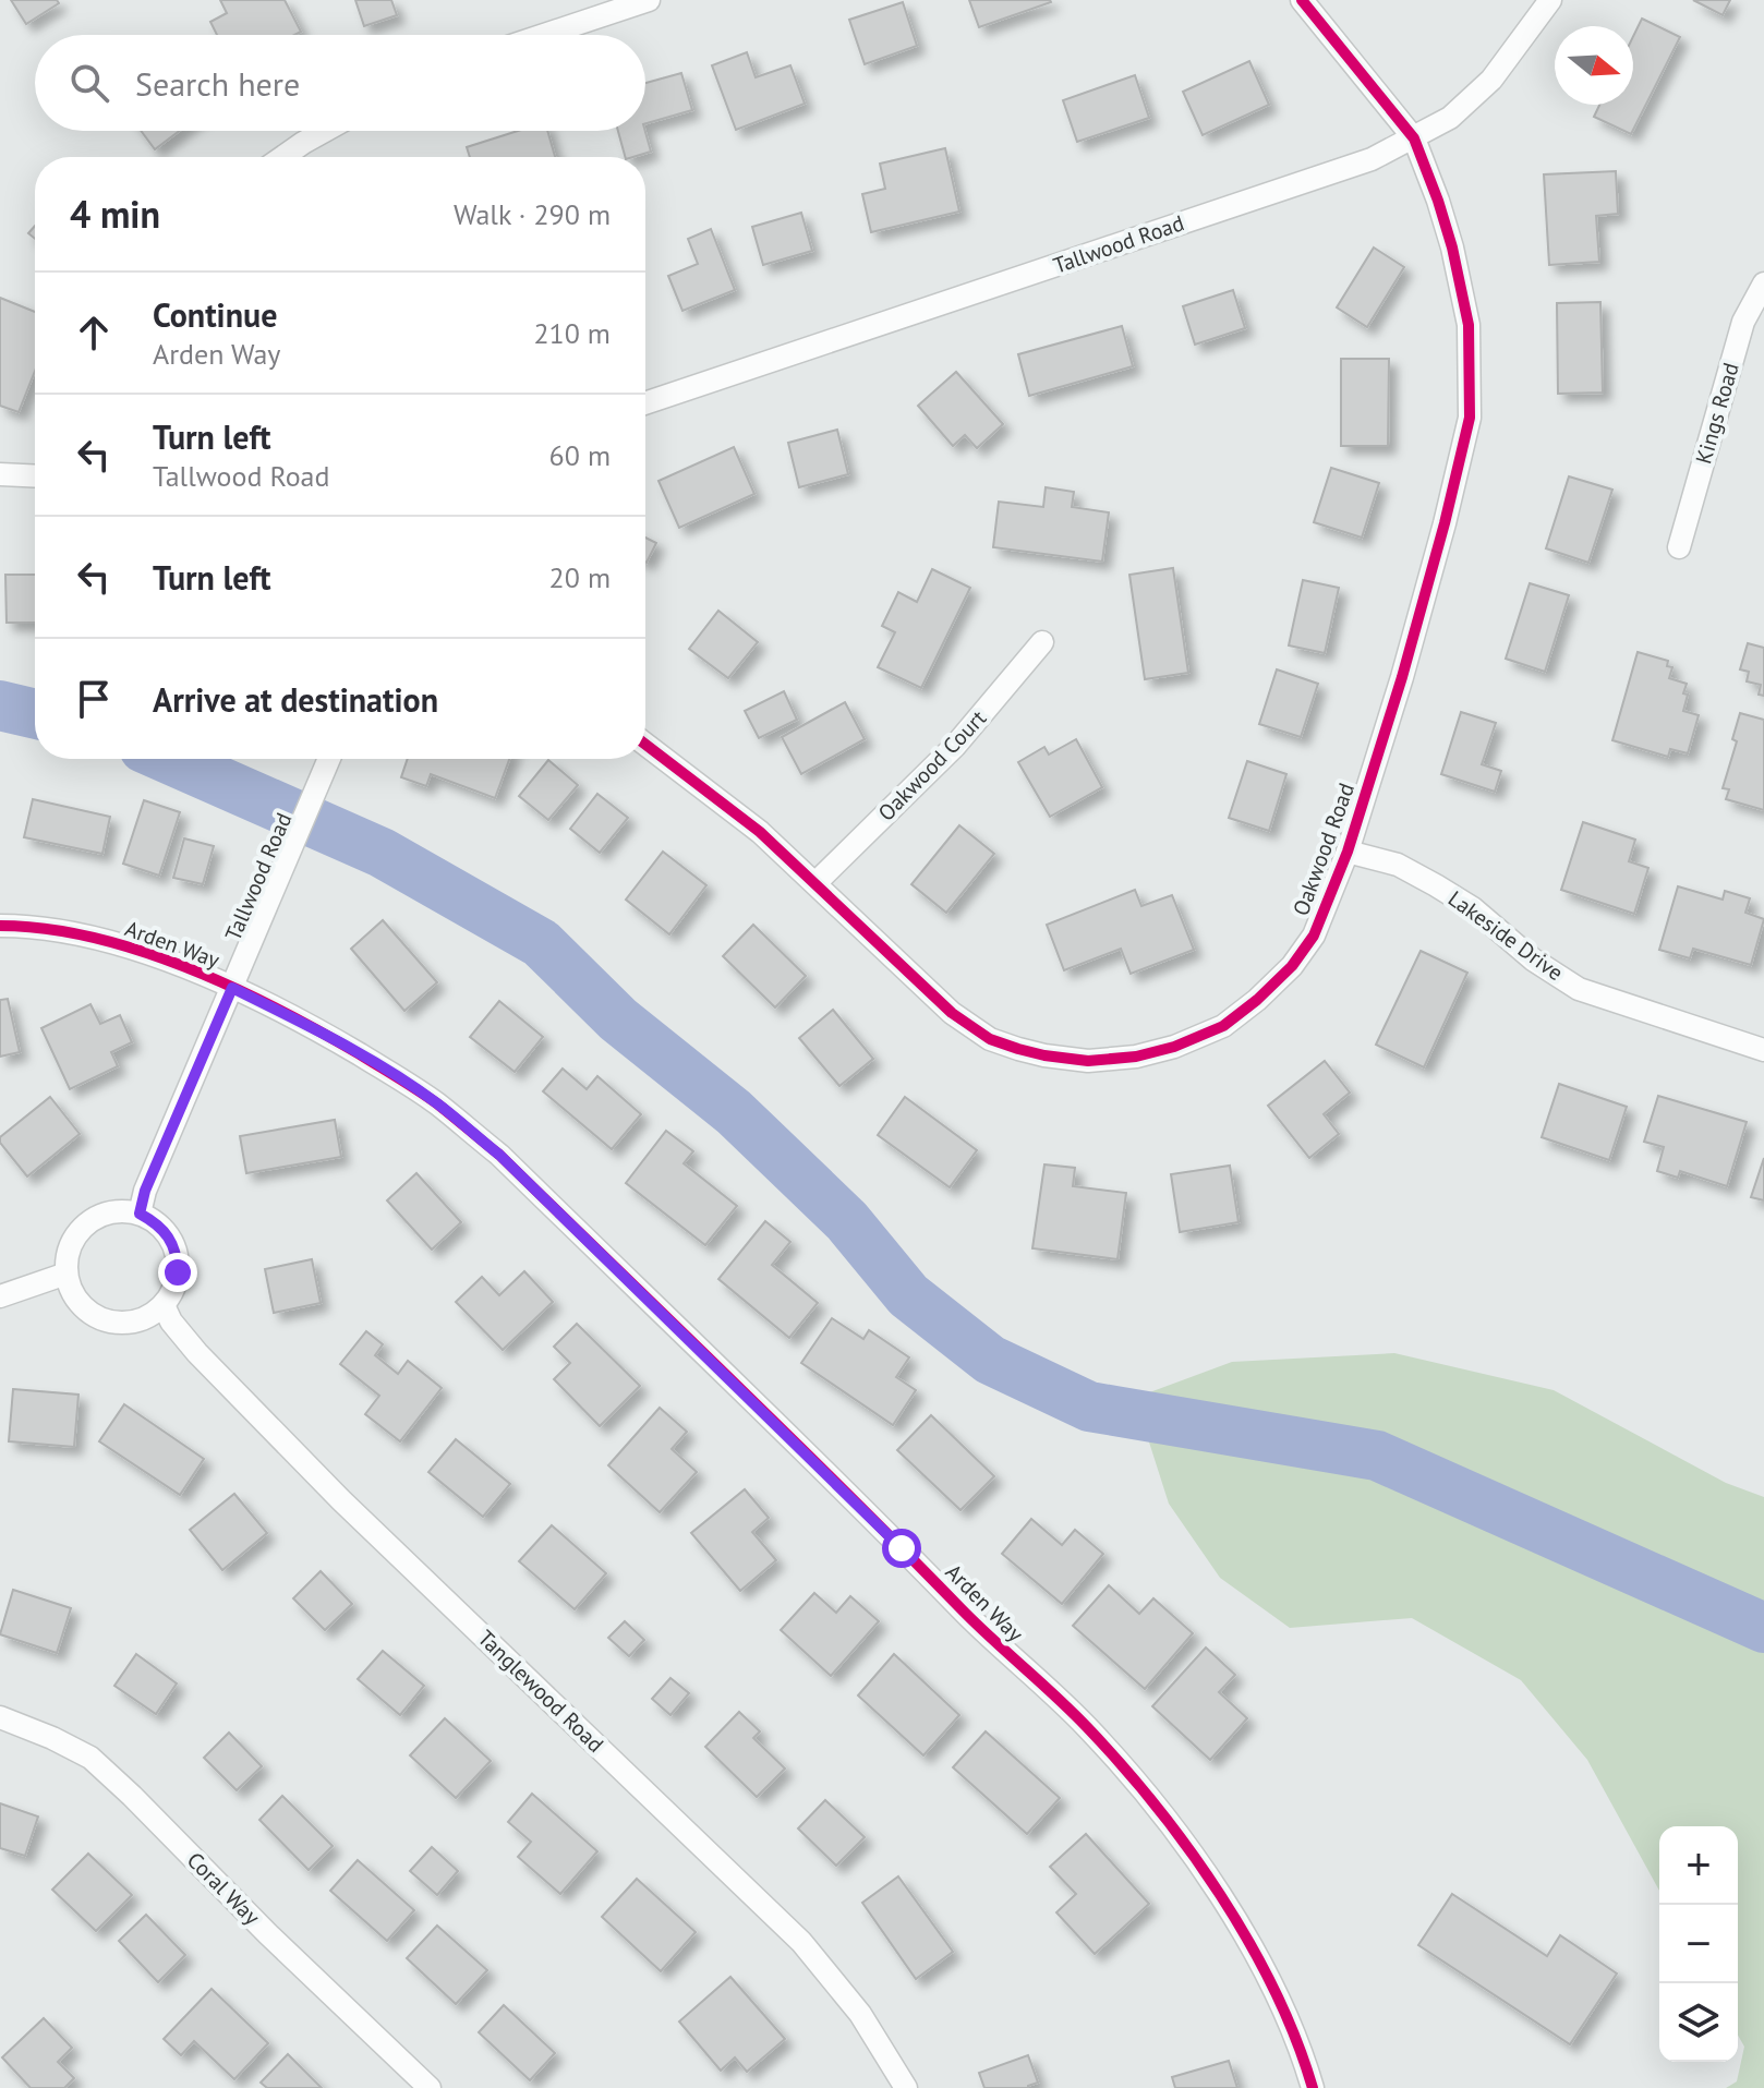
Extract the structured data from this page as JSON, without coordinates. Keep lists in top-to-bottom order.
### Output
{
  "streets": {
    "street": [
      "Tallwood Road",
      "Kings Road",
      "Oakwood Court",
      "Oakwood Road",
      "Lakeside Drive",
      "Arden Way",
      "Tanglewood Road",
      "Coral Way"
    ]
  },
  "crossings": [
    ["Tallwood Road", "Oakwood Road"],
    ["Tallwood Road", "Arden Way"],
    ["Tallwood Road", "Tanglewood Road"],
    ["Oakwood Court", "Oakwood Road"],
    ["Oakwood Road", "Lakeside Drive"]
  ],
  "north": "right",
  "page": {
    "search": "Search here",
    "heading": ["4 min", "Walk · 290 m"],
    "list": [
      ["Continue", "Arden Way", "210 m"],
      ["Turn left", "Tallwood Road", "60 m"],
      ["Turn left", "20 m"],
      "Arrive at destination"
    ],
    "map_buttons": ["+", "−"]
  }
}
